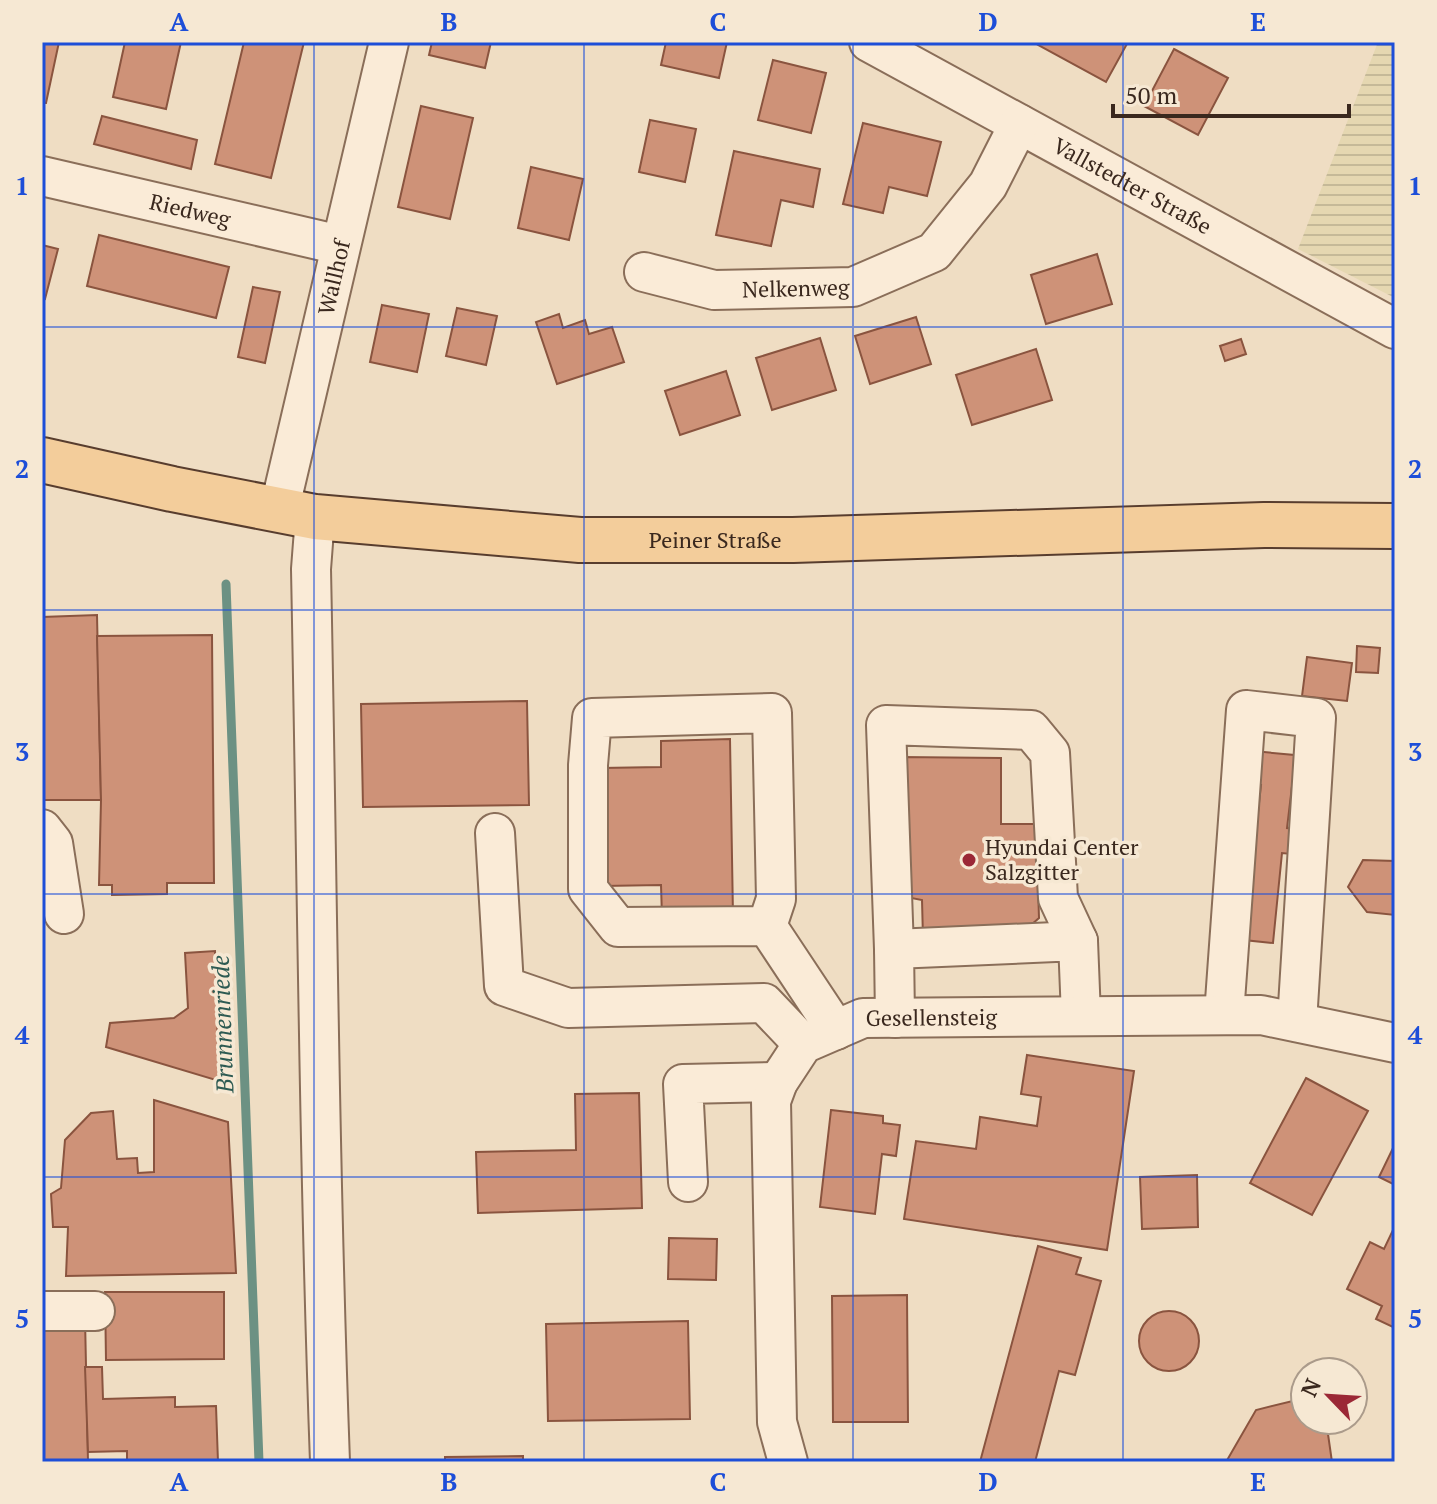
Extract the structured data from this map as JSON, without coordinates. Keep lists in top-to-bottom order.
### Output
{
  "streets": {
    "main road": ["Peiner Straße"],
    "street": [
      "Vallstedter Straße",
      "Riedweg",
      "Wallhof",
      "Nelkenweg",
      "Gesellensteig"
    ]
  },
  "crossings": [
    ["Vallstedter Straße", "Nelkenweg"],
    ["Riedweg", "Wallhof"],
    ["Wallhof", "Peiner Straße"]
  ],
  "water": ["Brunnenriede"],
  "places": ["Hyundai Center Salzgitter"],
  "scale_bar": "50 m",
  "north": "top left",
  "grid": {
    "columns": [
      "A",
      "B",
      "C",
      "D",
      "E"
    ],
    "rows": [
      "1",
      "2",
      "3",
      "4",
      "5"
    ]
  }
}
